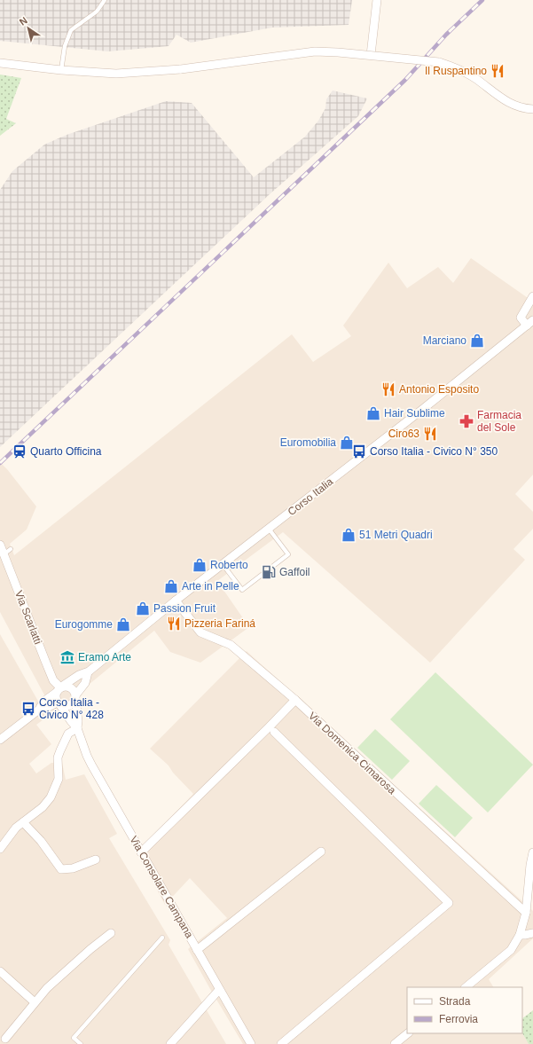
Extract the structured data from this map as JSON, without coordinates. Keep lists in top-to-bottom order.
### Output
{
  "streets": {
    "street": [
      "Corso Italia",
      "Via Scarlatti",
      "Via Domenica Cimarosa",
      "Via Consolare Campana"
    ]
  },
  "crossings": [
    ["Corso Italia", "Via Scarlatti"],
    ["Corso Italia", "Via Domenica Cimarosa"],
    ["Corso Italia", "Via Consolare Campana"],
    ["Via Scarlatti", "Via Consolare Campana"]
  ],
  "places": {
    "restaurant": [
      "Il Ruspantino",
      "Antonio Esposito",
      "Ciro63",
      "Pizzeria Fariná"
    ],
    "shop": [
      "Marciano",
      "Hair Sublime",
      "Euromobilia",
      "51 Metri Quadri",
      "Roberto",
      "Arte in Pelle",
      "Passion Fruit",
      "Eurogomme"
    ],
    "pharmacy": ["Farmacia del Sole"],
    "station": ["Quarto Officina"],
    "bus stop": ["Corso Italia - Civico N° 350", "Corso Italia - Civico N° 428"],
    "fuel station": ["Gaffoil"],
    "museum": ["Eramo Arte"]
  },
  "legend": ["Strada", "Ferrovia"],
  "north": "top left"
}
